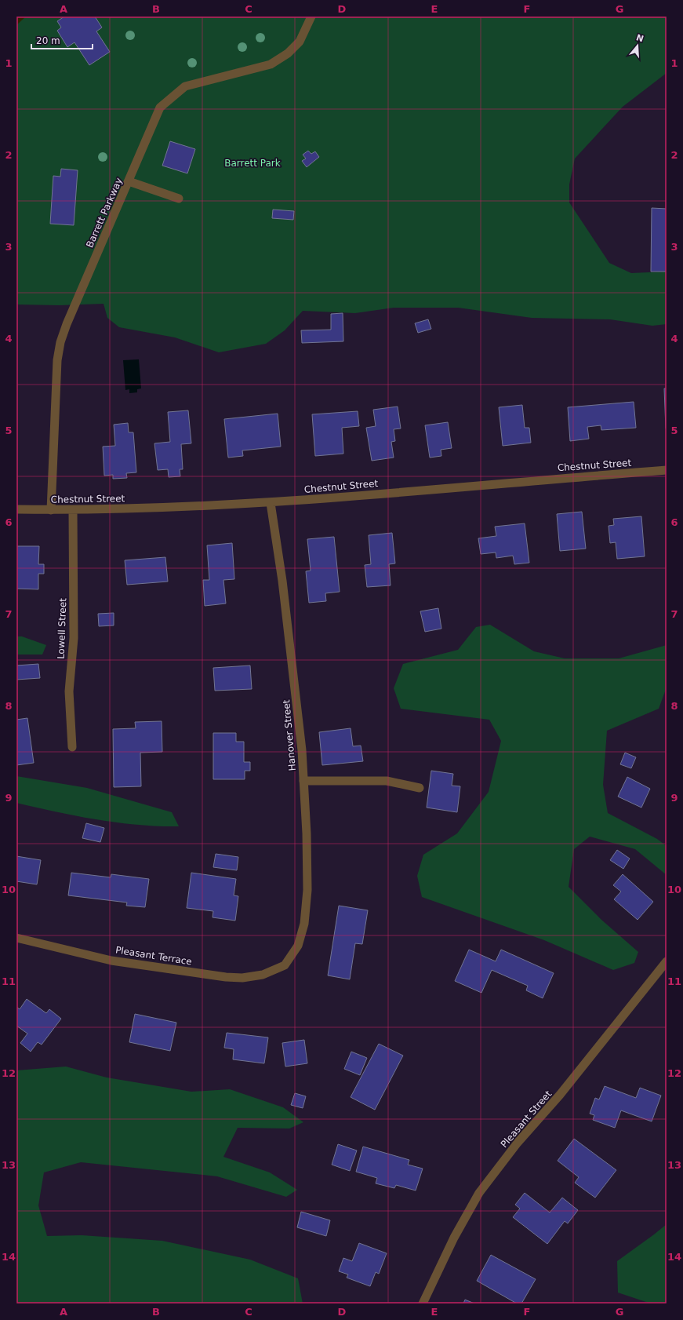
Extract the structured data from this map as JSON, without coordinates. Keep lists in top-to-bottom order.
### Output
{
  "streets": {
    "street": [
      "Barrett Parkway",
      "Chestnut Street",
      "Lowell Street",
      "Hanover Street",
      "Pleasant Terrace",
      "Pleasant Street"
    ]
  },
  "crossings": [
    ["Barrett Parkway", "Chestnut Street"],
    ["Chestnut Street", "Lowell Street"],
    ["Chestnut Street", "Hanover Street"],
    ["Hanover Street", "Pleasant Terrace"]
  ],
  "parks": ["Barrett Park"],
  "scale_bar": "20 m",
  "north": "top",
  "grid": {
    "columns": [
      "A",
      "B",
      "C",
      "D",
      "E",
      "F",
      "G"
    ],
    "rows": [
      "1",
      "2",
      "3",
      "4",
      "5",
      "6",
      "7",
      "8",
      "9",
      "10",
      "11",
      "12",
      "13",
      "14"
    ]
  }
}
